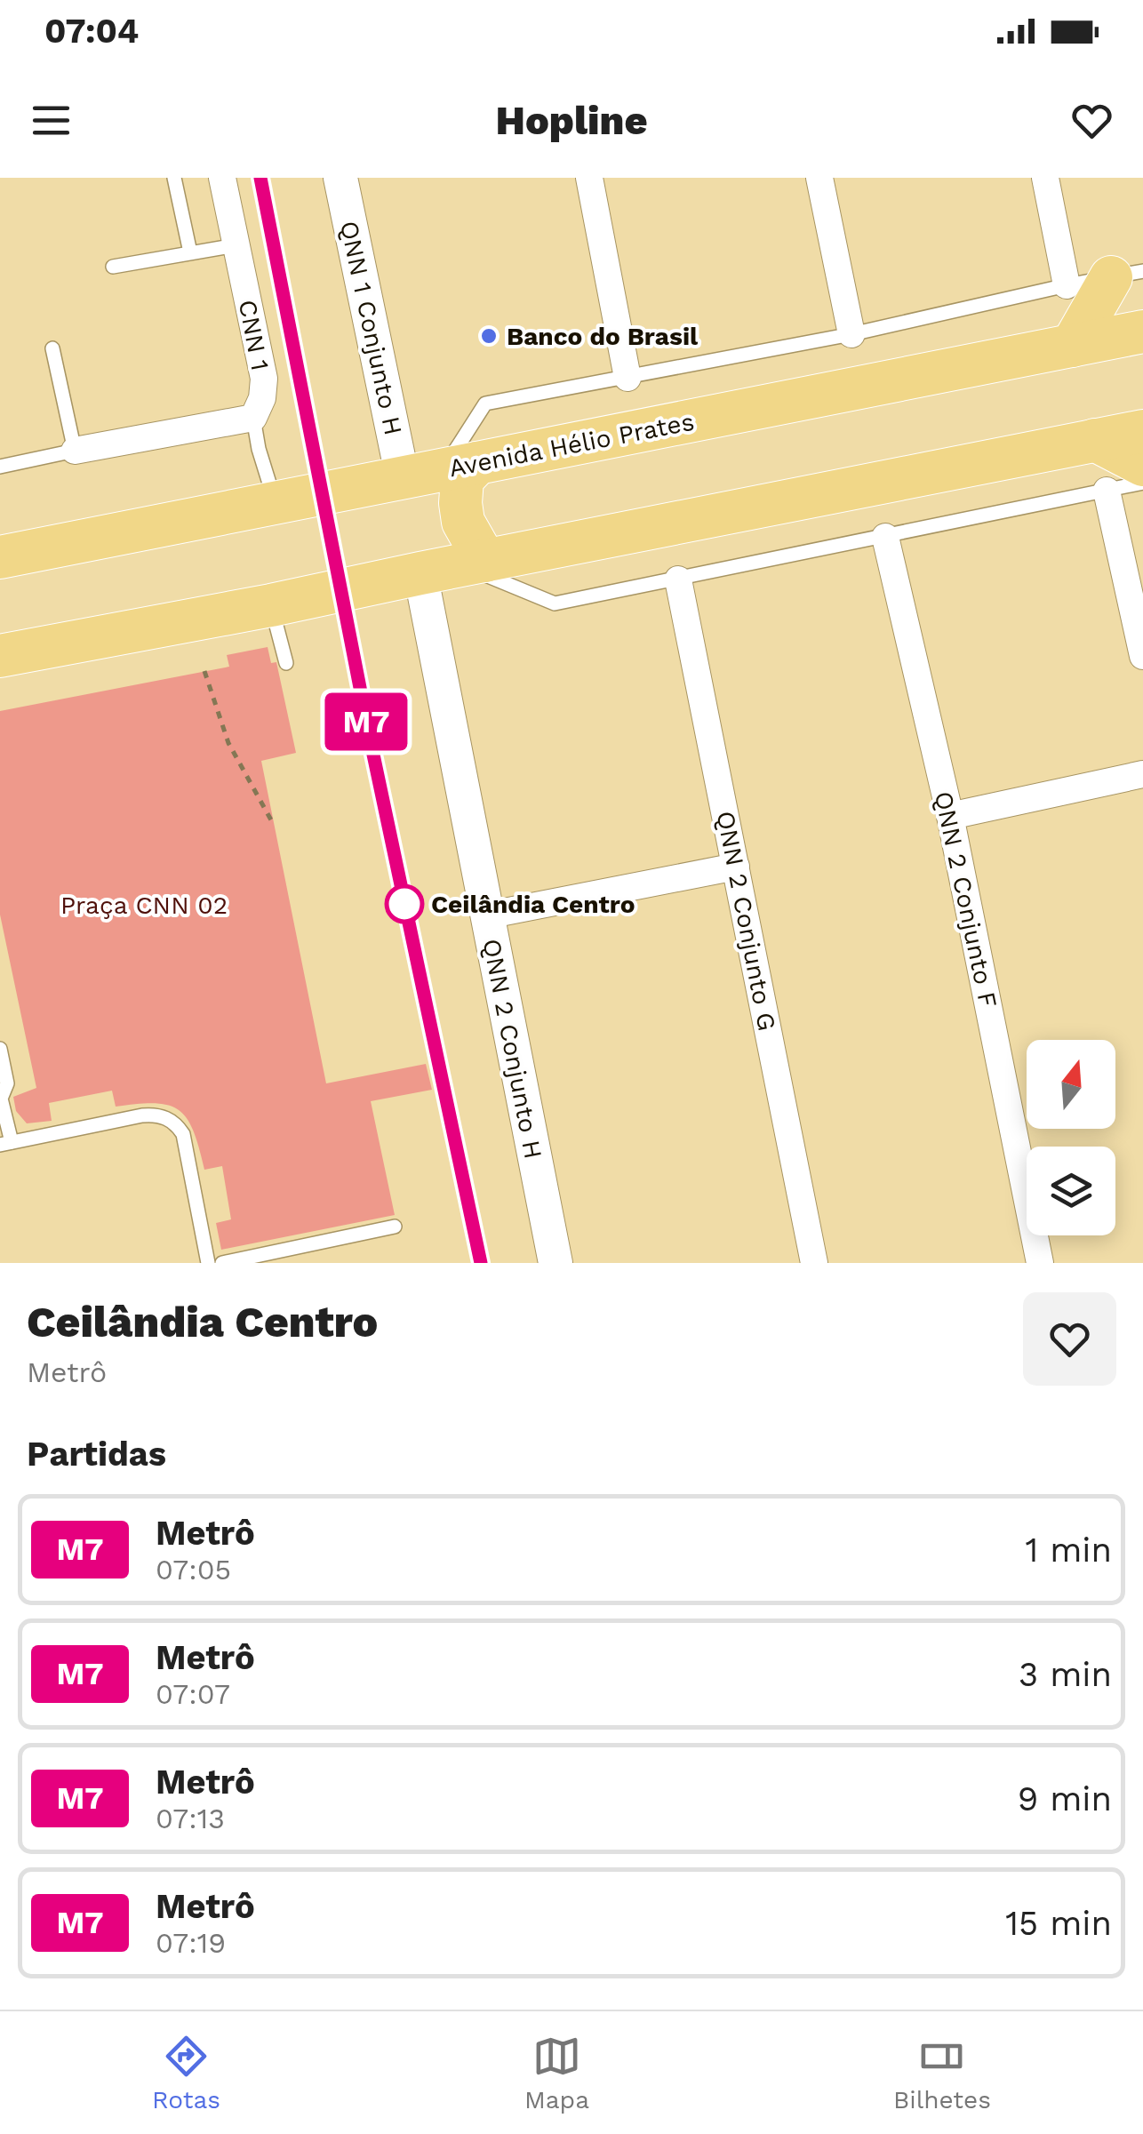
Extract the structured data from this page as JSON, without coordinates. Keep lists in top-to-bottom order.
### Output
{
  "streets": {
    "main road": ["Avenida Hélio Prates"],
    "street": [
      "QNN 1 Conjunto H",
      "CNN 1",
      "QNN 2 Conjunto F",
      "QNN 2 Conjunto G",
      "QNN 2 Conjunto H"
    ]
  },
  "crossings": [
    ["QNN 1 Conjunto H", "Avenida Hélio Prates"]
  ],
  "parks": ["Praça CNN 02"],
  "places": ["Banco do Brasil", "Ceilândia Centro"],
  "lines": ["metro line M7"],
  "north": "top",
  "page": {
    "status": "07:04",
    "header": "Hopline",
    "on_map": "M7",
    "heading": [
      ["Ceilândia Centro", "Metrô"],
      "Partidas"
    ],
    "list": [
      {
        "mark": "M7",
        "name": "Metrô",
        "note": "07:05",
        "value": "1 min"
      },
      {
        "mark": "M7",
        "name": "Metrô",
        "note": "07:07",
        "value": "3 min"
      },
      {
        "mark": "M7",
        "name": "Metrô",
        "note": "07:13",
        "value": "9 min"
      },
      {
        "mark": "M7",
        "name": "Metrô",
        "note": "07:19",
        "value": "15 min"
      }
    ],
    "tabs": ["Rotas", "Mapa", "Bilhetes"]
  }
}
